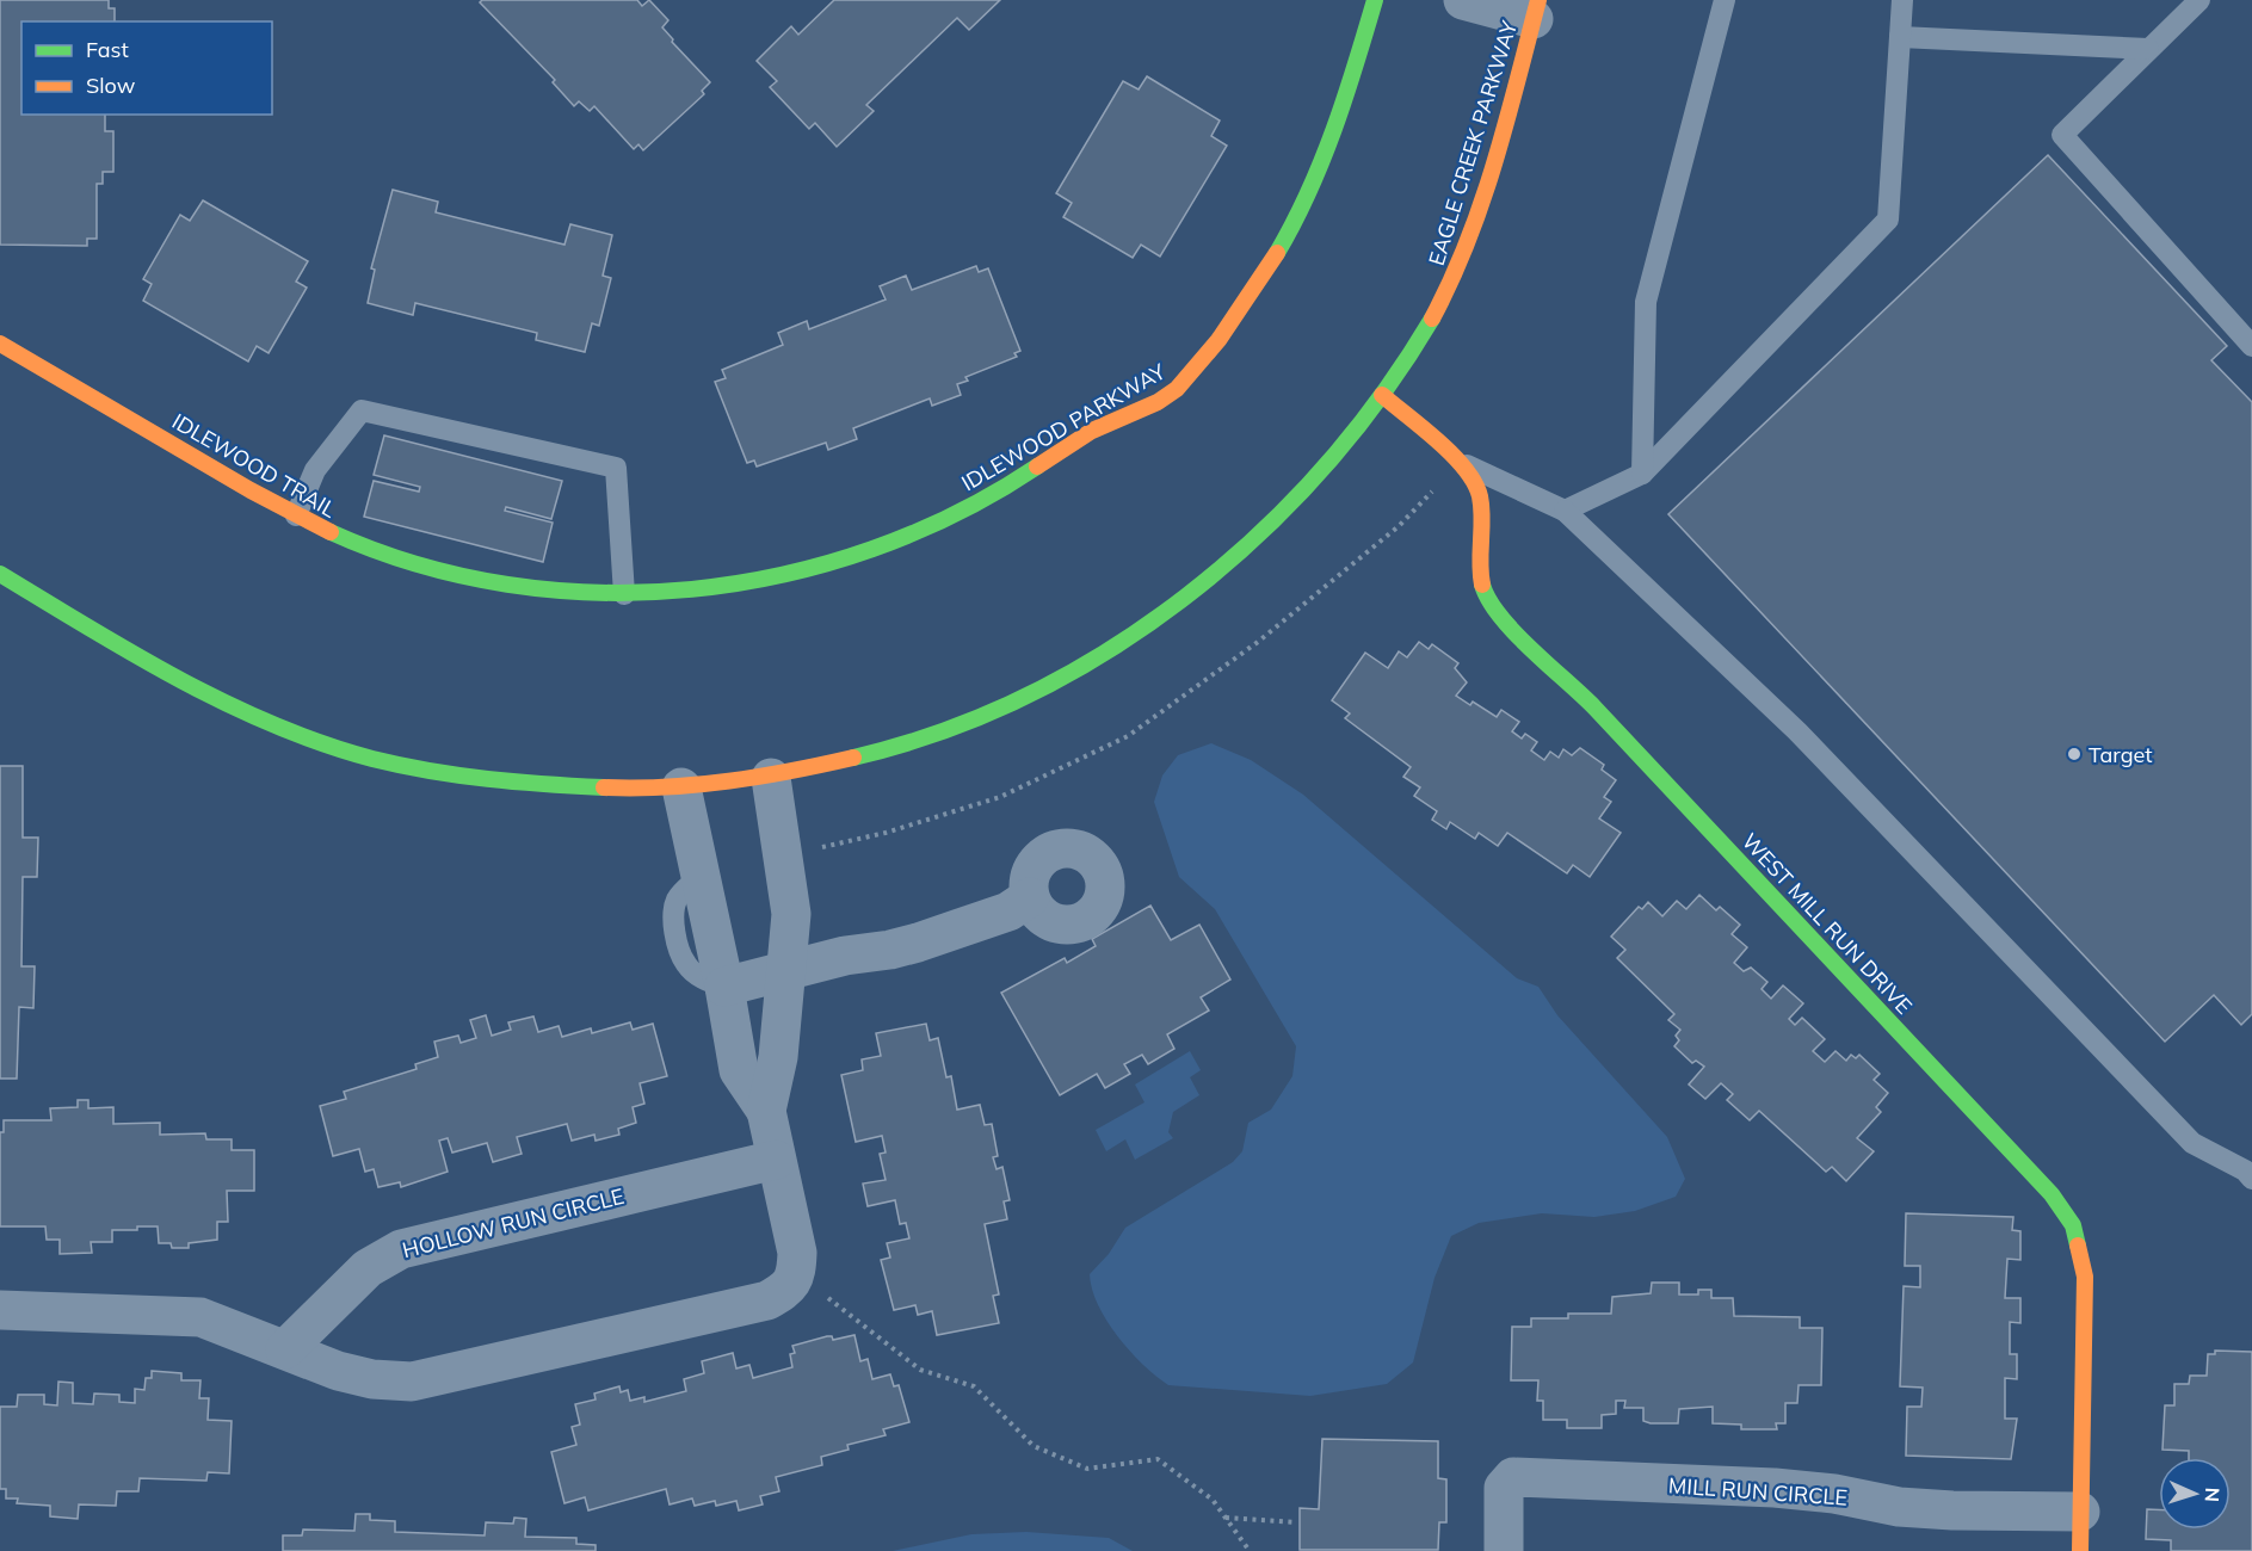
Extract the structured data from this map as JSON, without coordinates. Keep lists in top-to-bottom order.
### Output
{
  "streets": {
    "street": [
      "EAGLE CREEK PARKWAY",
      "IDLEWOOD PARKWAY",
      "IDLEWOOD TRAIL",
      "WEST MILL RUN DRIVE",
      "HOLLOW RUN CIRCLE",
      "MILL RUN CIRCLE"
    ]
  },
  "crossings": [
    ["EAGLE CREEK PARKWAY", "WEST MILL RUN DRIVE"],
    ["IDLEWOOD PARKWAY", "IDLEWOOD TRAIL"],
    ["WEST MILL RUN DRIVE", "MILL RUN CIRCLE"]
  ],
  "places": ["Target"],
  "legend": ["Fast", "Slow"],
  "north": "right"
}
